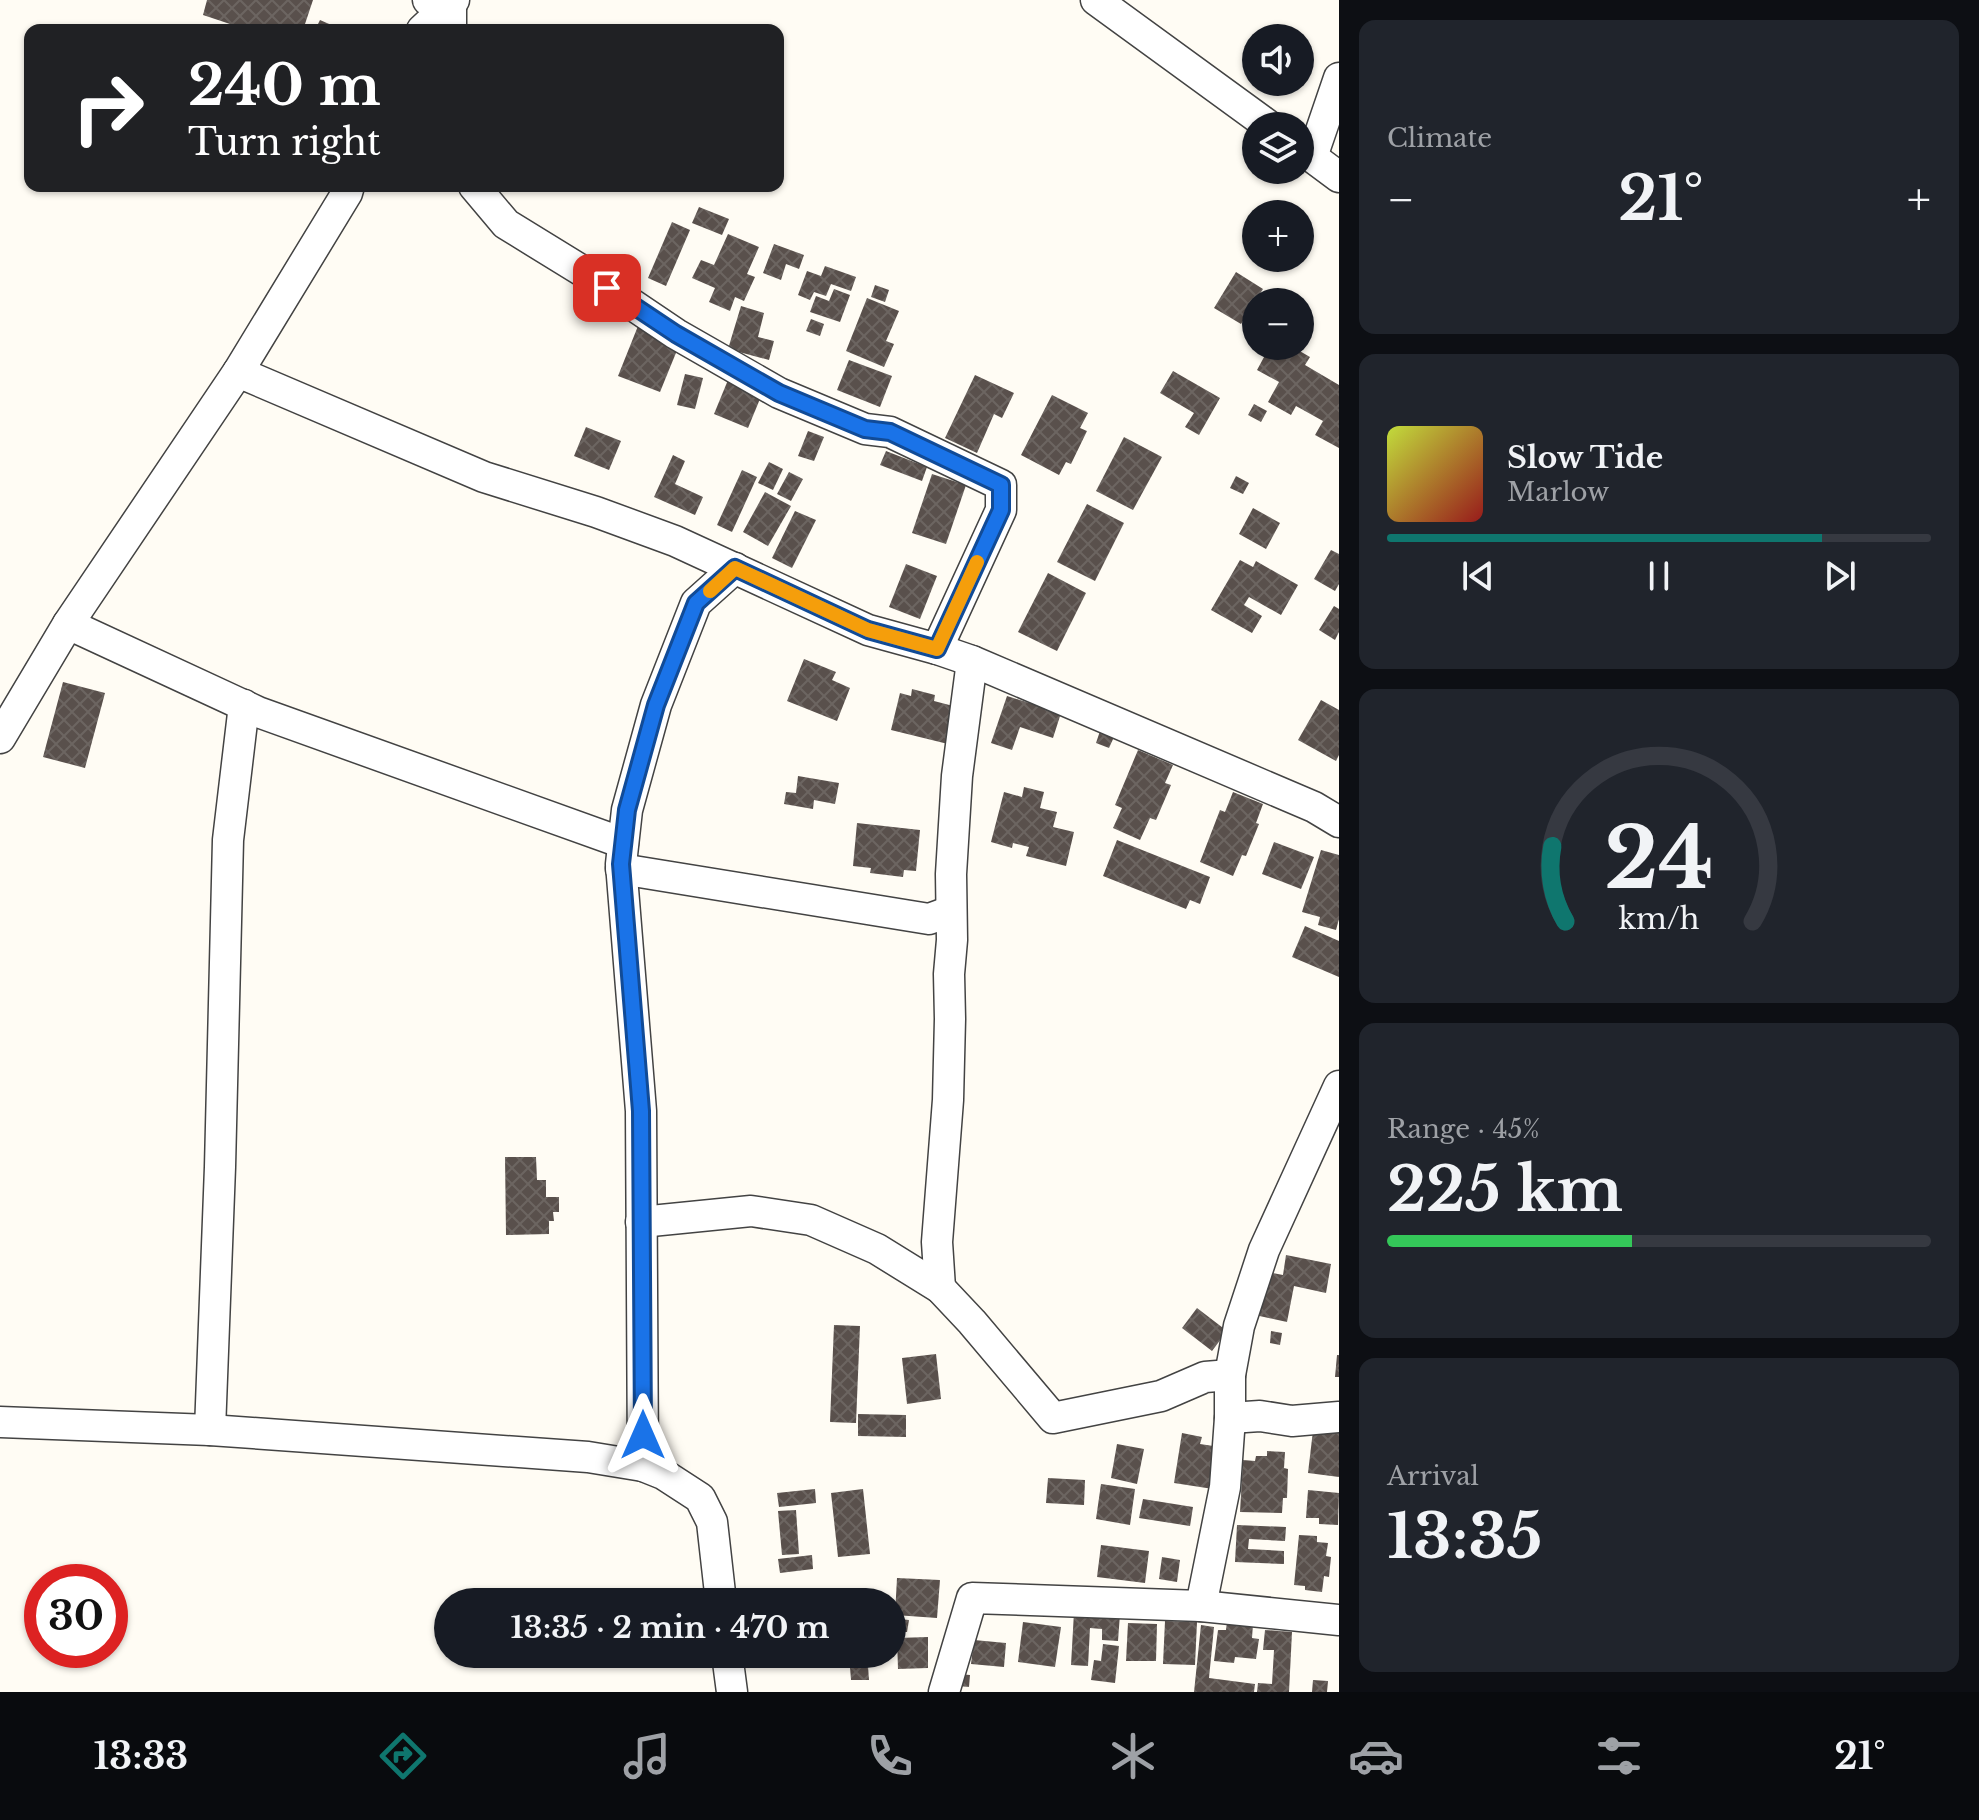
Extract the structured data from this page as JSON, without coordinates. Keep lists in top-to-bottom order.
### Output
{
  "page": {
    "tile": [
      "Climate",
      ["Range · 45%", "225 km"],
      ["Arrival", "13:35"]
    ],
    "map_buttons": ["+", "−"],
    "turn": ["240 m", "Turn right"],
    "heat": ["−", "21°", "+"],
    "song": ["Slow Tide", "Marlow"],
    "limit": "30",
    "trip": "13:35 · 2 min · 470 m",
    "tabs": ["13:33", "21°"],
    "gauge": ["24", "km/h"]
  }
}
